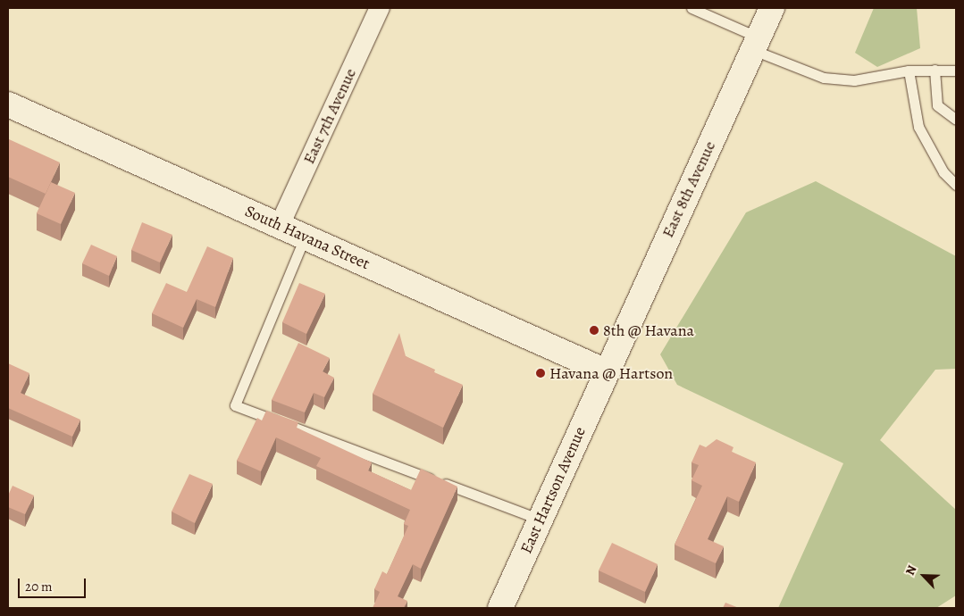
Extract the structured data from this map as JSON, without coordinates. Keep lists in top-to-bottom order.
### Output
{
  "streets": {
    "street": [
      "East 7th Avenue",
      "East 8th Avenue",
      "South Havana Street",
      "East Hartson Avenue"
    ]
  },
  "crossings": [
    ["East 7th Avenue", "South Havana Street"],
    ["East 8th Avenue", "South Havana Street"],
    ["East 8th Avenue", "East Hartson Avenue"],
    ["South Havana Street", "East Hartson Avenue"]
  ],
  "places": ["8th @ Havana", "Havana @ Hartson"],
  "scale_bar": "20 m",
  "north": "top left"
}
